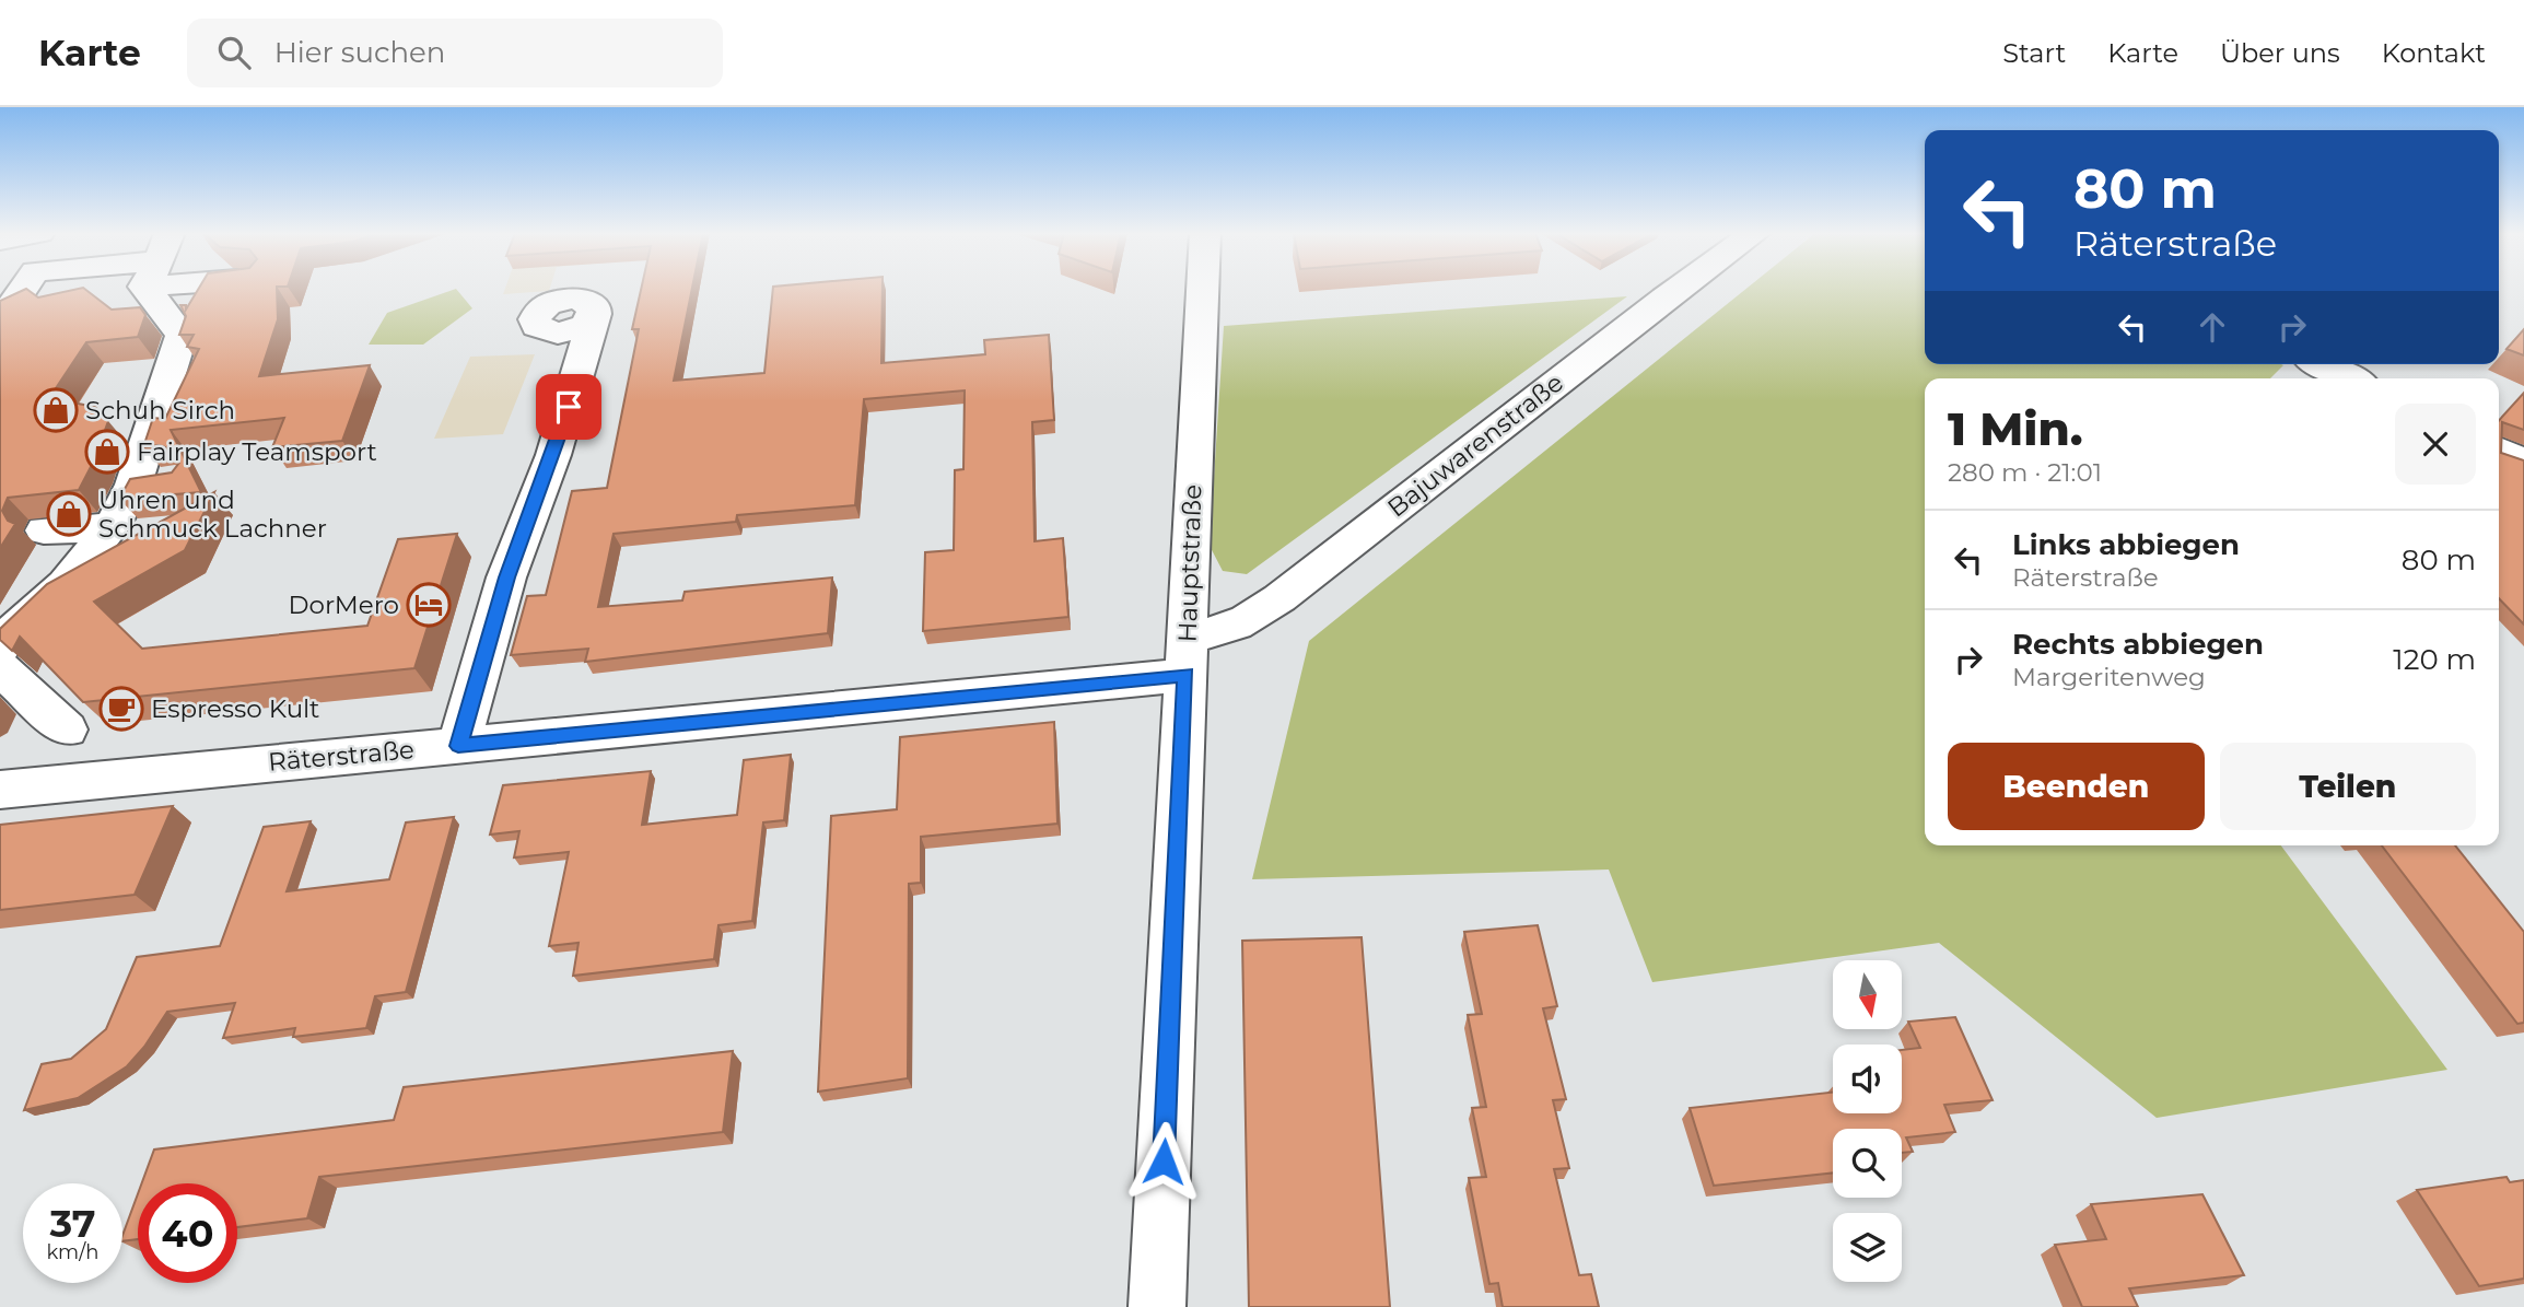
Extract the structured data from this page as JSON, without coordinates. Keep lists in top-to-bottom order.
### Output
{
  "streets": {
    "street": ["Bajuwarenstraße", "Hauptstraße", "Räterstraße"]
  },
  "crossings": [
    ["Bajuwarenstraße", "Hauptstraße"],
    ["Bajuwarenstraße", "Räterstraße"],
    ["Hauptstraße", "Räterstraße"]
  ],
  "places": {
    "shop": ["Schuh Sirch", "Fairplay Teamsport", "Uhren und Schmuck Lachner"],
    "hotel": ["DorMero"],
    "cafe": ["Espresso Kult"]
  },
  "north": "bottom",
  "page": {
    "header": "Karte",
    "search": "Hier suchen",
    "nav": [
      "Start",
      "Karte",
      "Über uns",
      "Kontakt"
    ],
    "turn": ["80 m", "Räterstraße"],
    "heading": ["1 Min.", "280 m · 21:01"],
    "list": [
      {
        "name": "Links abbiegen",
        "note": "Räterstraße",
        "value": "80 m"
      },
      {
        "name": "Rechts abbiegen",
        "note": "Margeritenweg",
        "value": "120 m"
      }
    ],
    "buttons": ["Beenden", "Teilen"],
    "speed": "37 km/h",
    "limit": "40"
  }
}
